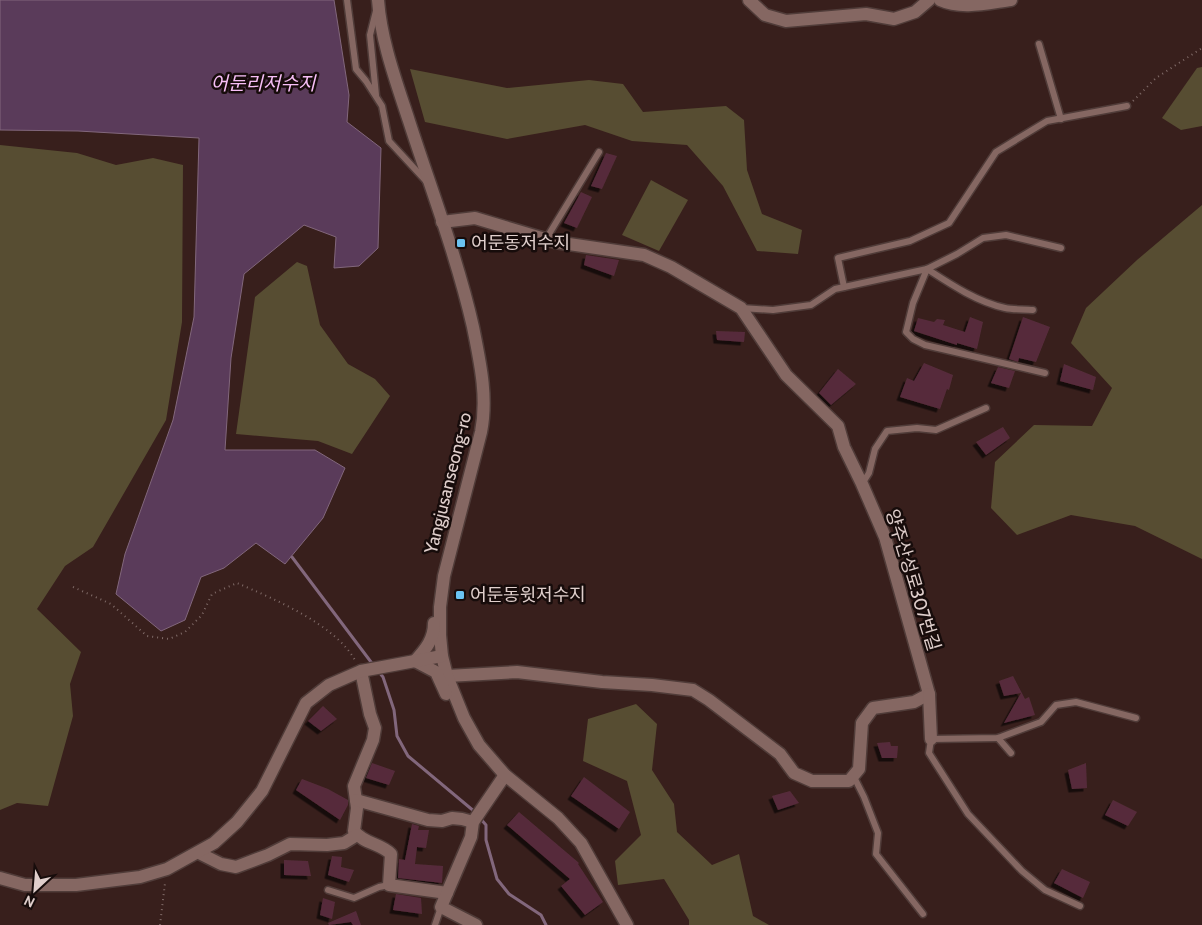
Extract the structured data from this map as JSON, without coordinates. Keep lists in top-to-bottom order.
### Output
{
  "streets": {
    "street": ["Yangjusanseong-ro", "양주산성로307번길"]
  },
  "crossings": [
    ["Yangjusanseong-ro", "양주산성로307번길"]
  ],
  "water": ["어둔리저수지"],
  "places": {
    "transit": ["어둔동저수지", "어둔동윗저수지"]
  },
  "north": "bottom left"
}
